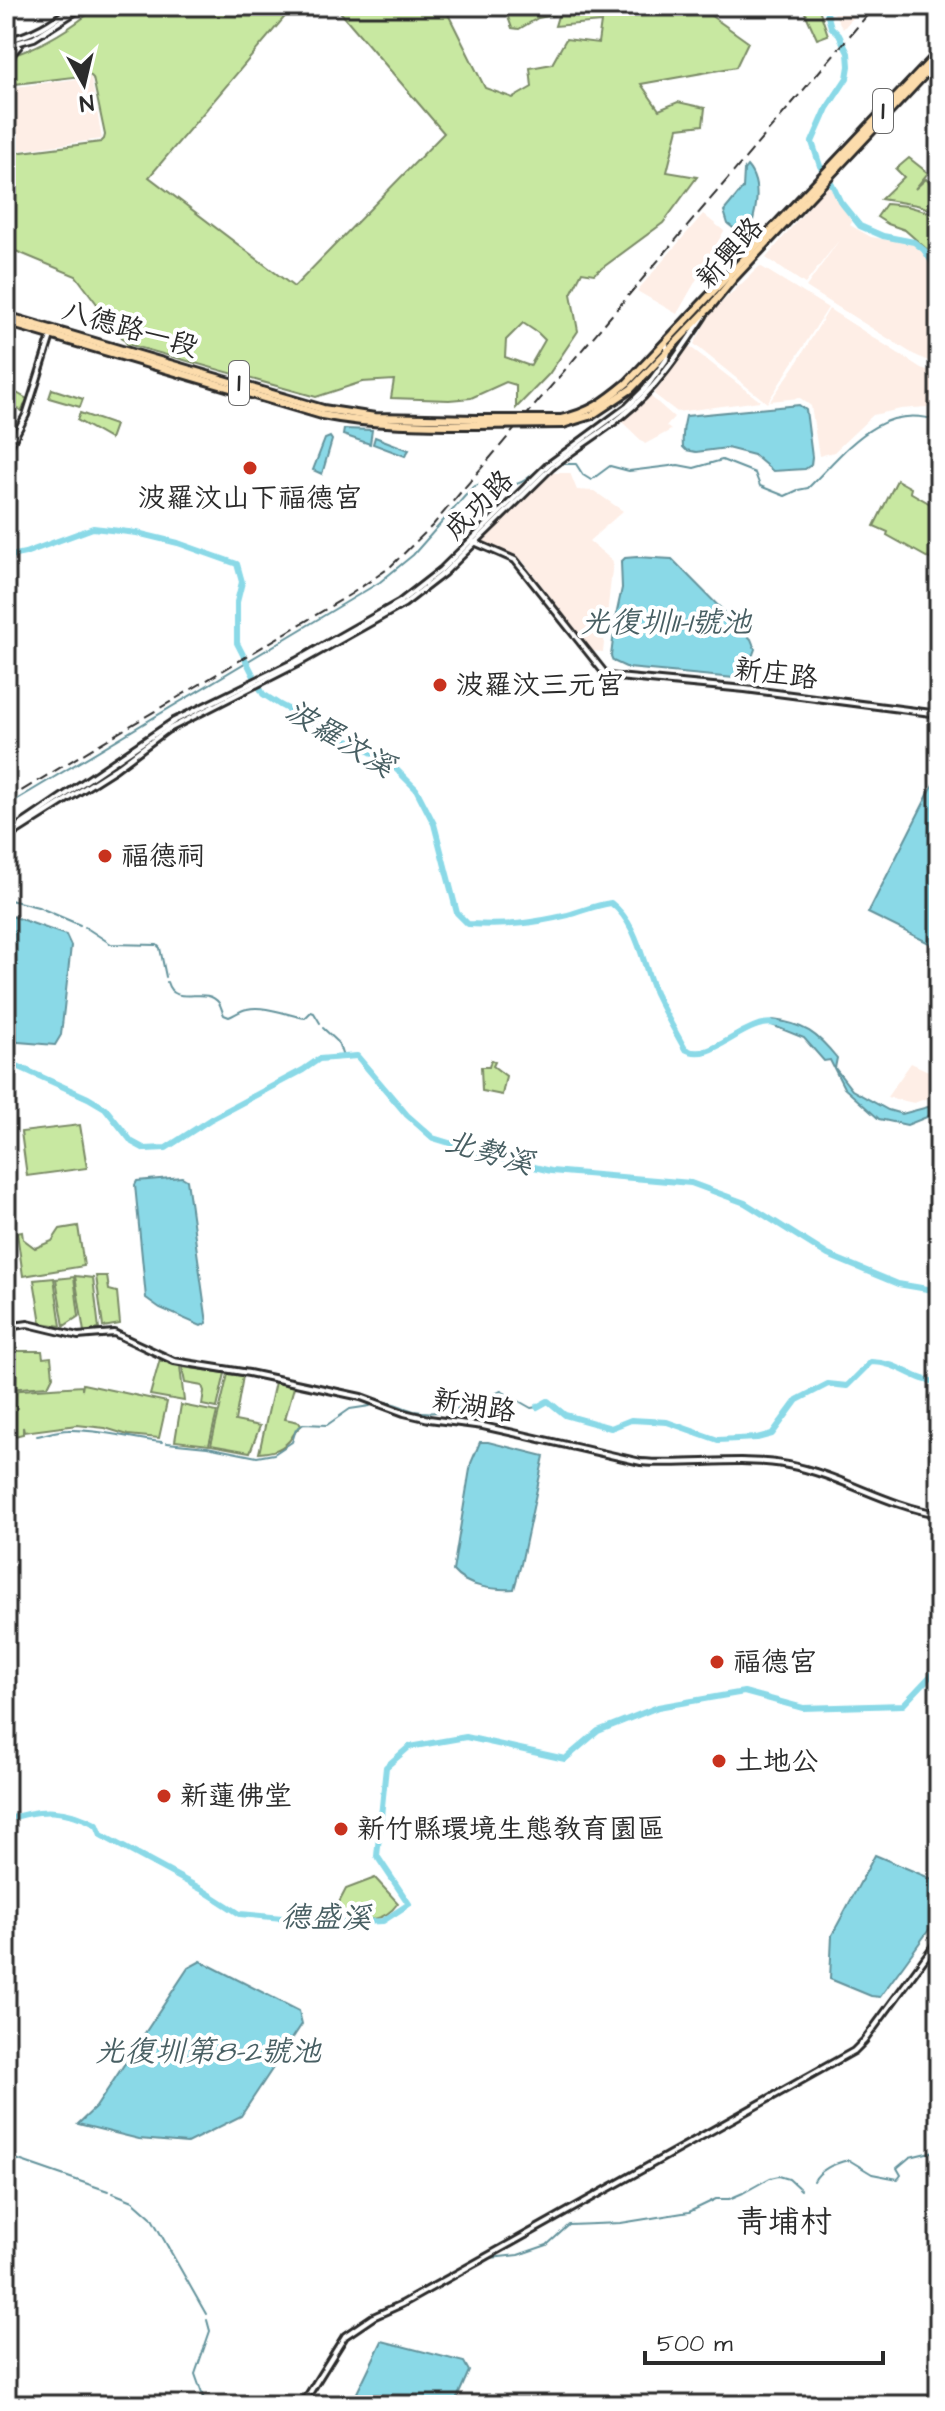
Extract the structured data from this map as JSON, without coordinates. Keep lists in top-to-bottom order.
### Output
{
  "streets": {
    "main road": ["1", "新興路", "八德路一段"],
    "street": ["成功路", "新庄路", "新湖路"]
  },
  "crossings": [
    ["1", "新興路"],
    ["1", "八德路一段"],
    ["1", "成功路"],
    ["新興路", "成功路"],
    ["成功路", "新庄路"]
  ],
  "districts": ["青埔村"],
  "water": [
    "光復圳11-1號池",
    "波羅汶溪",
    "北勢溪",
    "德盛溪",
    "光復圳第8-2號池"
  ],
  "places": [
    "波羅汶山下福德宮",
    "波羅汶三元宮",
    "福德祠",
    "福德宮",
    "土地公",
    "新蓮佛堂",
    "新竹縣環境生態教育園區"
  ],
  "scale_bar": "500 m",
  "north": "bottom"
}
